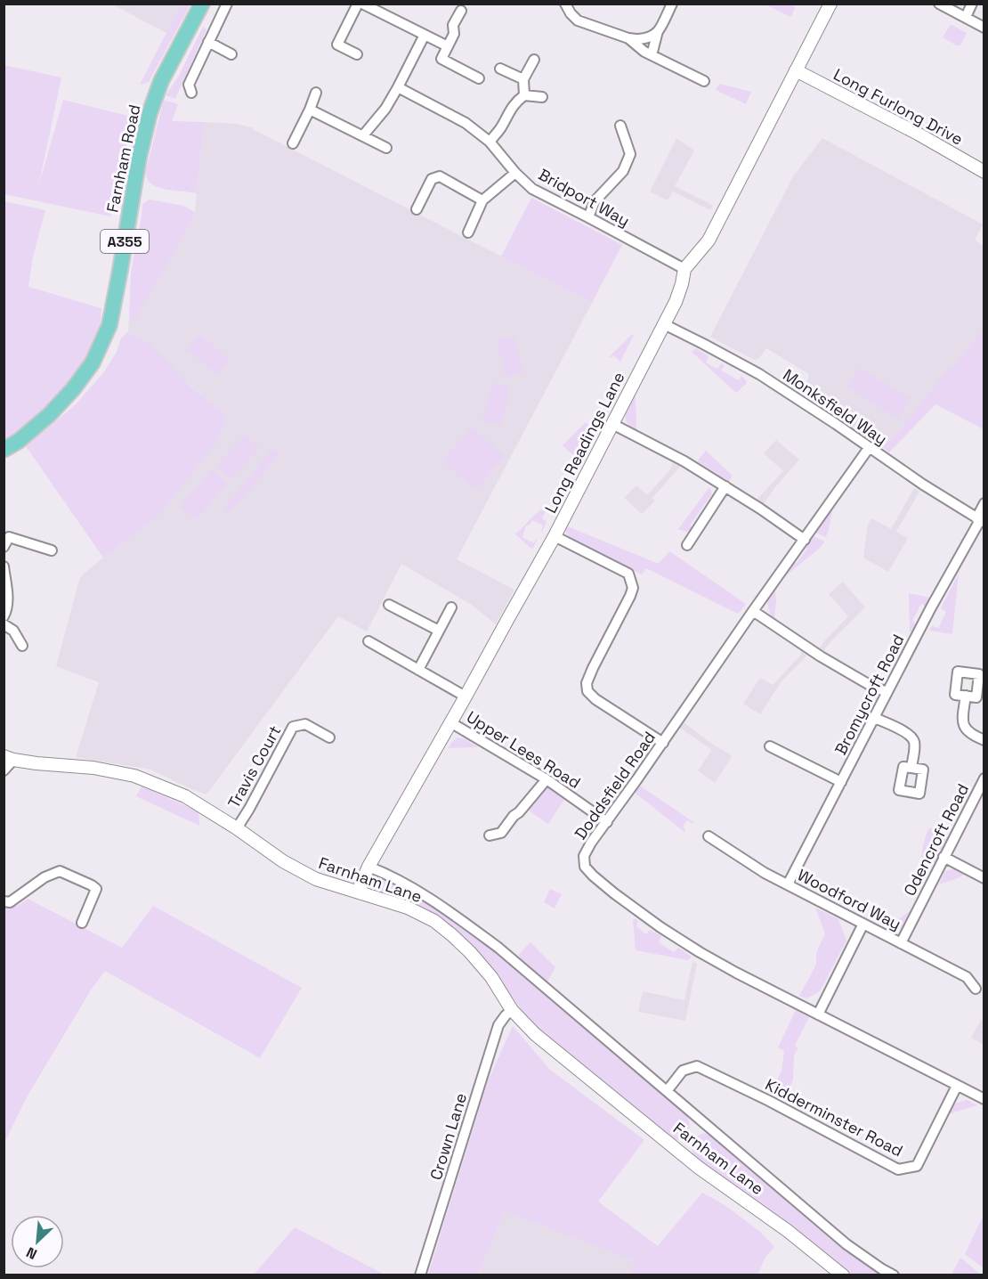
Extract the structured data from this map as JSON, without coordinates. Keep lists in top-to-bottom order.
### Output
{
  "streets": {
    "main road": ["Farnham Road", "A355"],
    "street": [
      "Long Furlong Drive",
      "Bridport Way",
      "Monksfield Way",
      "Long Readings Lane",
      "Bromycroft Road",
      "Upper Lees Road",
      "Travis Court",
      "Doddsfield Road",
      "Odencroft Road",
      "Farnham Lane",
      "Woodford Way",
      "Kidderminster Road",
      "Crown Lane"
    ]
  },
  "crossings": [
    ["Long Furlong Drive", "Long Readings Lane"],
    ["Bridport Way", "Long Readings Lane"],
    ["Monksfield Way", "Long Readings Lane"],
    ["Monksfield Way", "Bromycroft Road"],
    ["Monksfield Way", "Doddsfield Road"],
    ["Long Readings Lane", "Upper Lees Road"],
    ["Long Readings Lane", "Farnham Lane"],
    ["Bromycroft Road", "Woodford Way"],
    ["Upper Lees Road", "Doddsfield Road"],
    ["Travis Court", "Farnham Lane"],
    ["Doddsfield Road", "Kidderminster Road"],
    ["Odencroft Road", "Woodford Way"],
    ["Farnham Lane", "Crown Lane"]
  ],
  "north": "bottom left"
}
